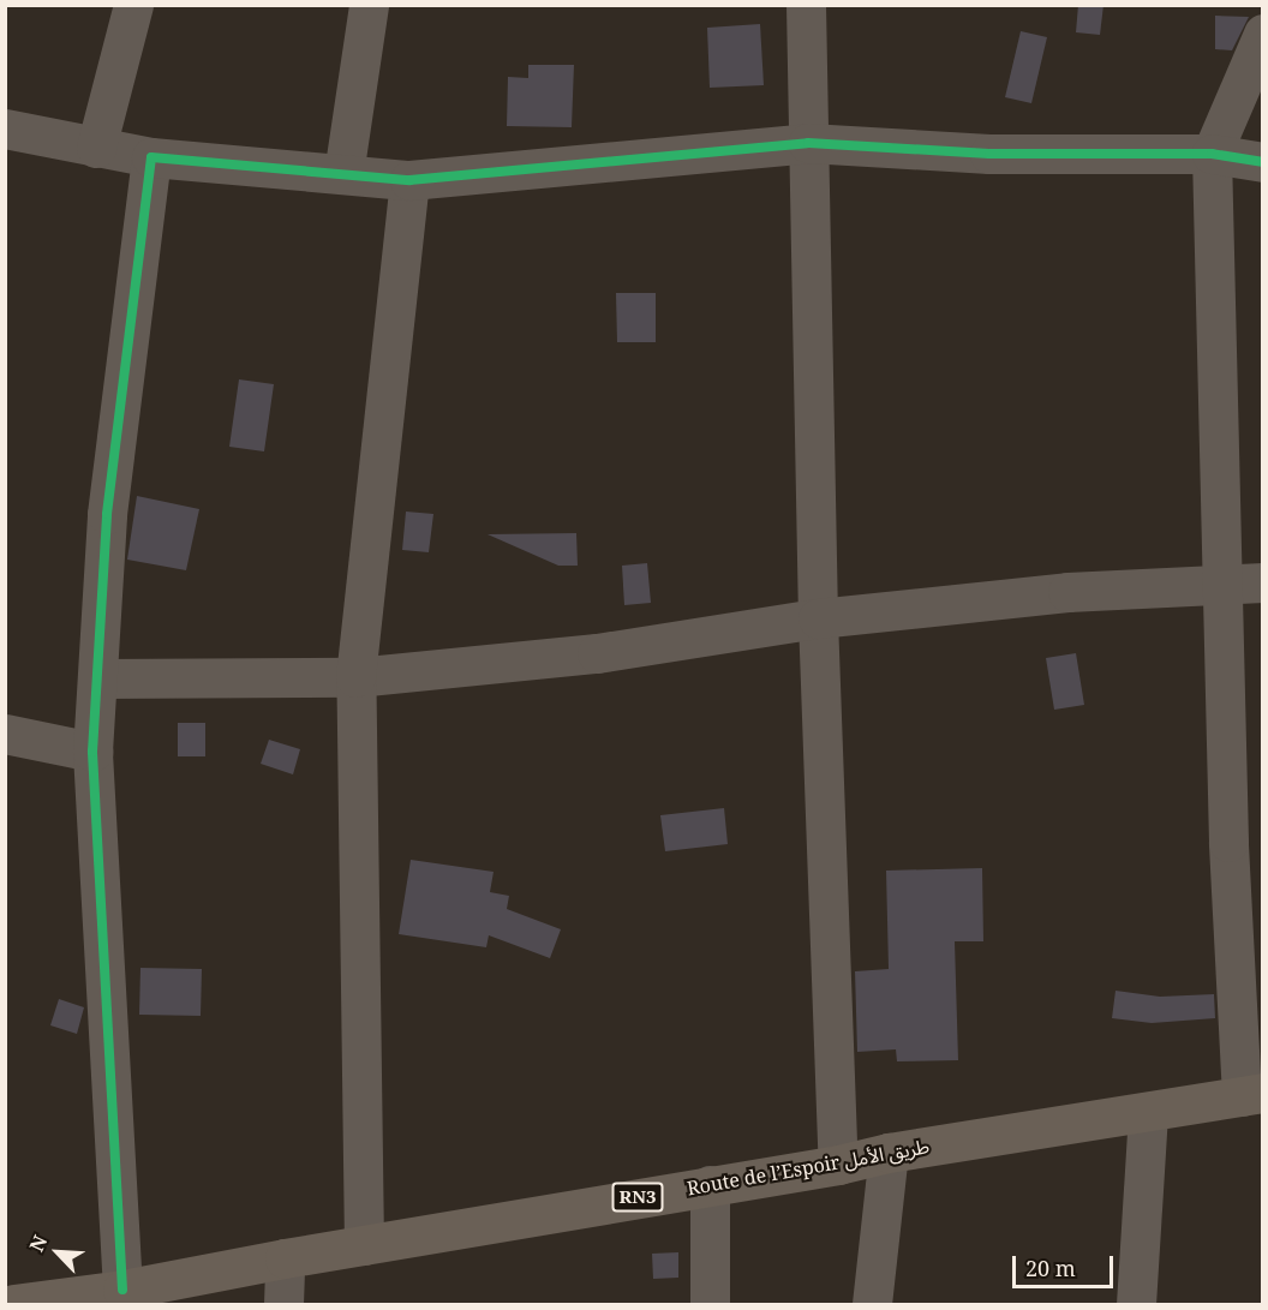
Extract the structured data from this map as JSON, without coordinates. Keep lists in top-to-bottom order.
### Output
{
  "streets": {
    "highway": ["Route de l’Espoir طريق الأمل", "RN3"]
  },
  "scale_bar": "20 m",
  "north": "top left"
}
